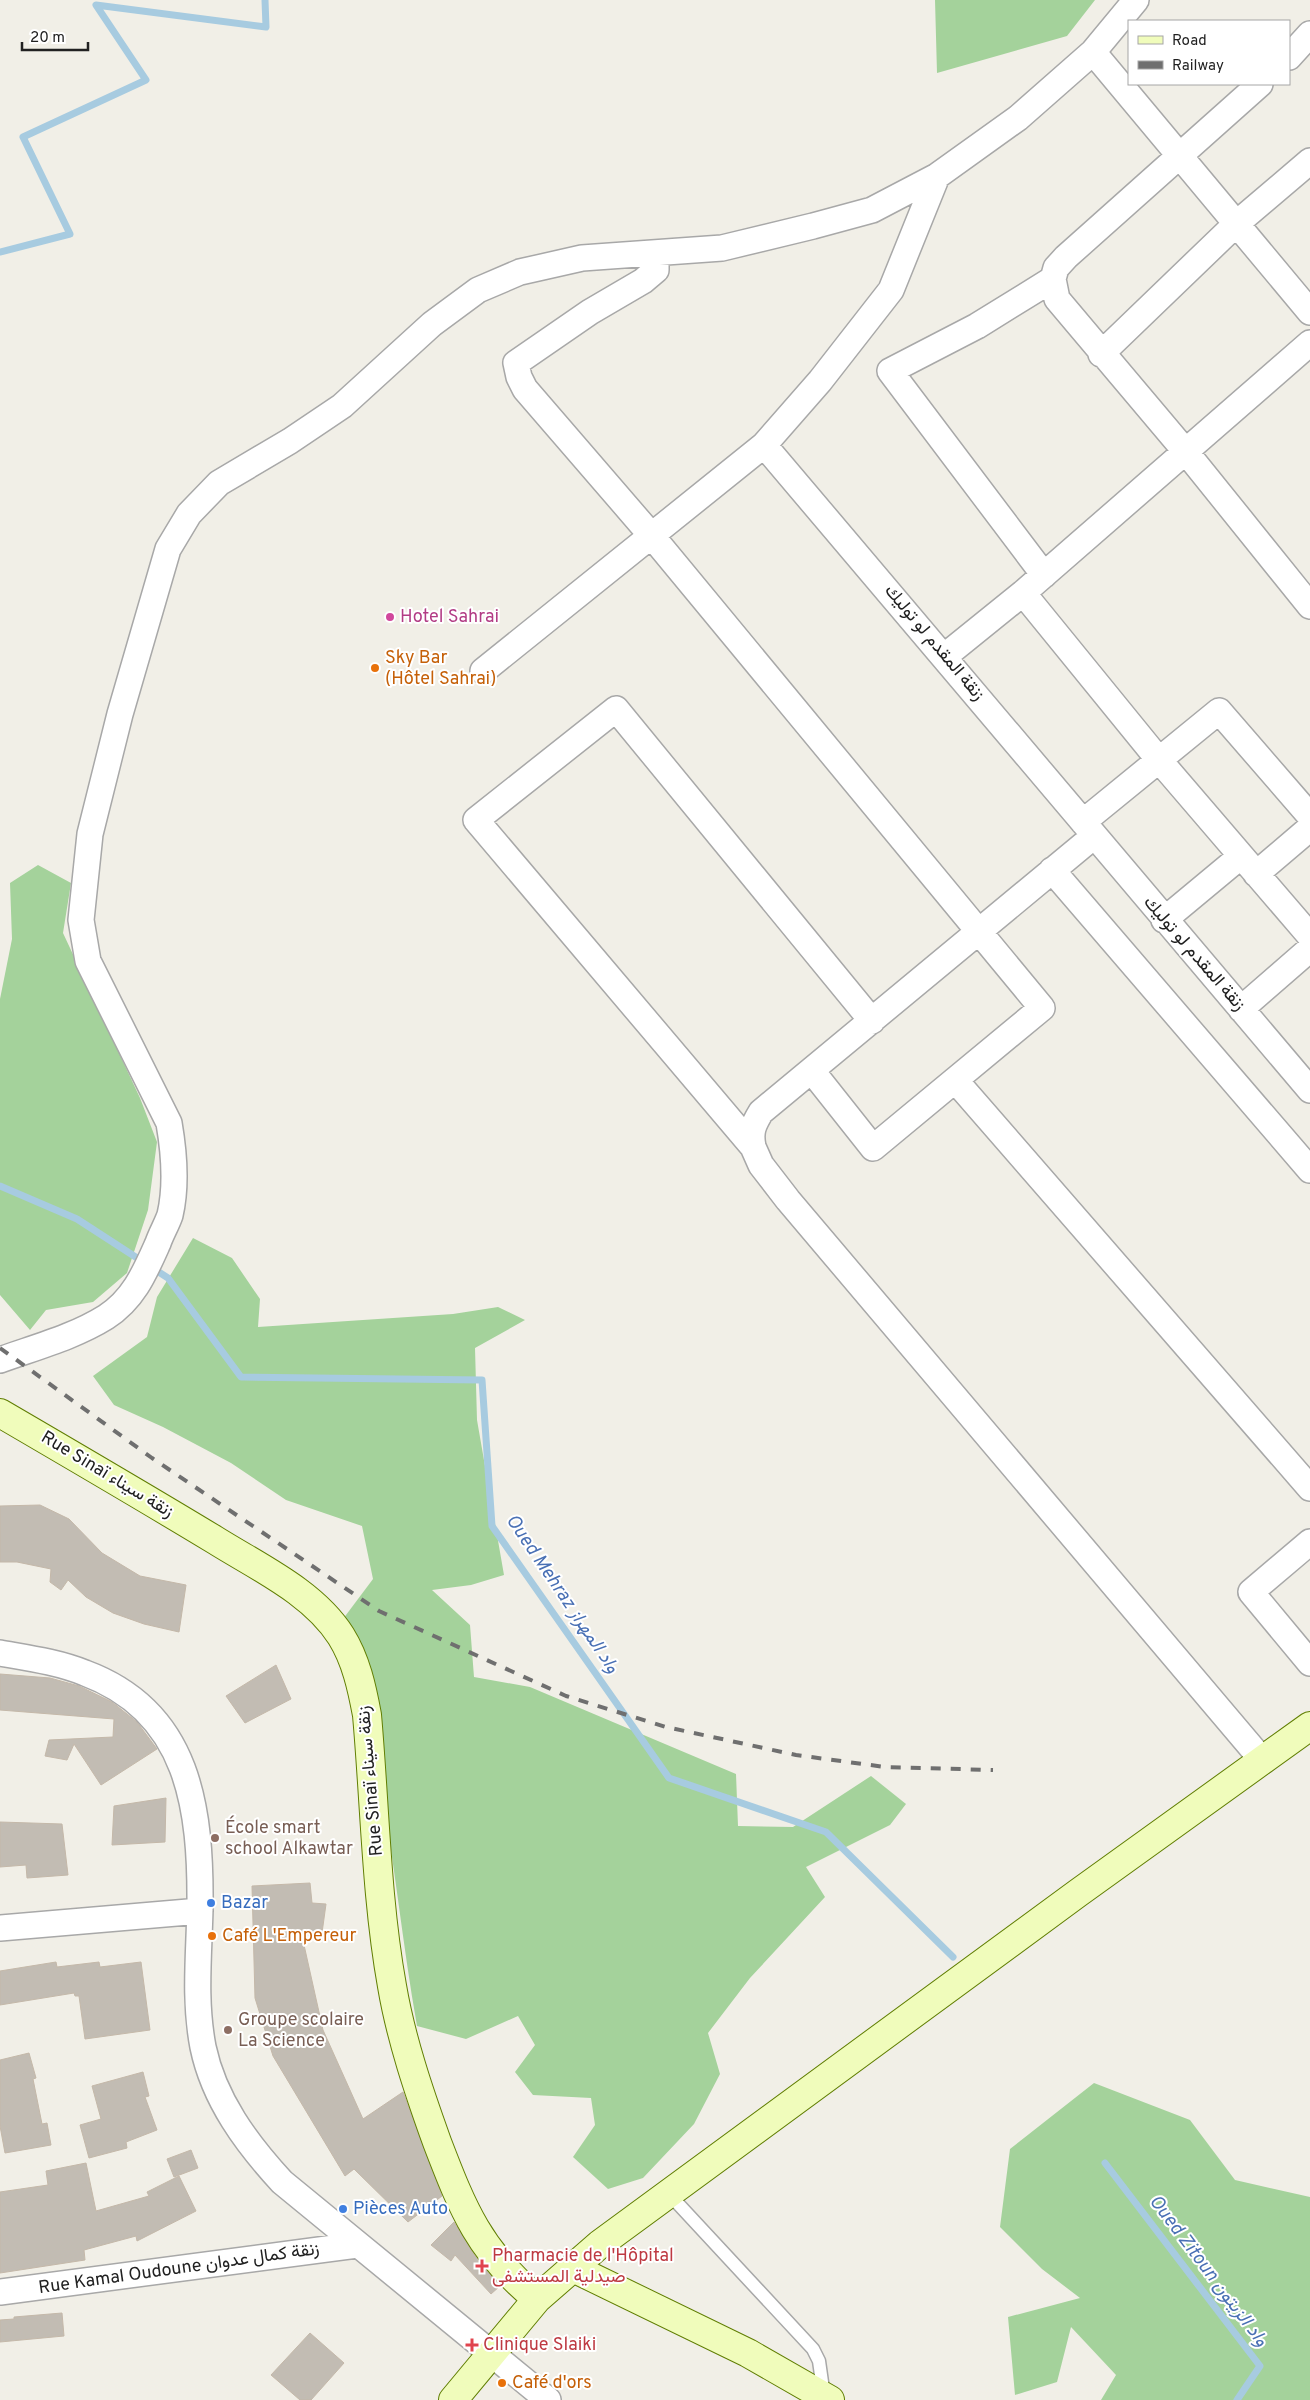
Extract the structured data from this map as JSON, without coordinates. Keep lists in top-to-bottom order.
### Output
{
  "streets": {
    "street": ["زنقة المقدم لو توليك", "Rue Sinaï زنقة سيناء", "Rue Kamal Oudoune زنقة كمال عدوان"]
  },
  "water": ["Oued Mehraz واد المهراز", "Oued Zitoun واد الزيتون"],
  "places": {
    "other": [
      "Hotel Sahrai",
      "Sky Bar (Hôtel Sahrai)",
      "École smart school Alkawtar",
      "Bazar",
      "Café L'Empereur",
      "Groupe scolaire La Science",
      "Pièces Auto",
      "Café d'ors"
    ],
    "health": ["Pharmacie de l'Hôpital صيدلية المستشفى", "Clinique Slaiki"]
  },
  "legend": ["Road", "Railway"],
  "scale_bar": "20 m"
}
